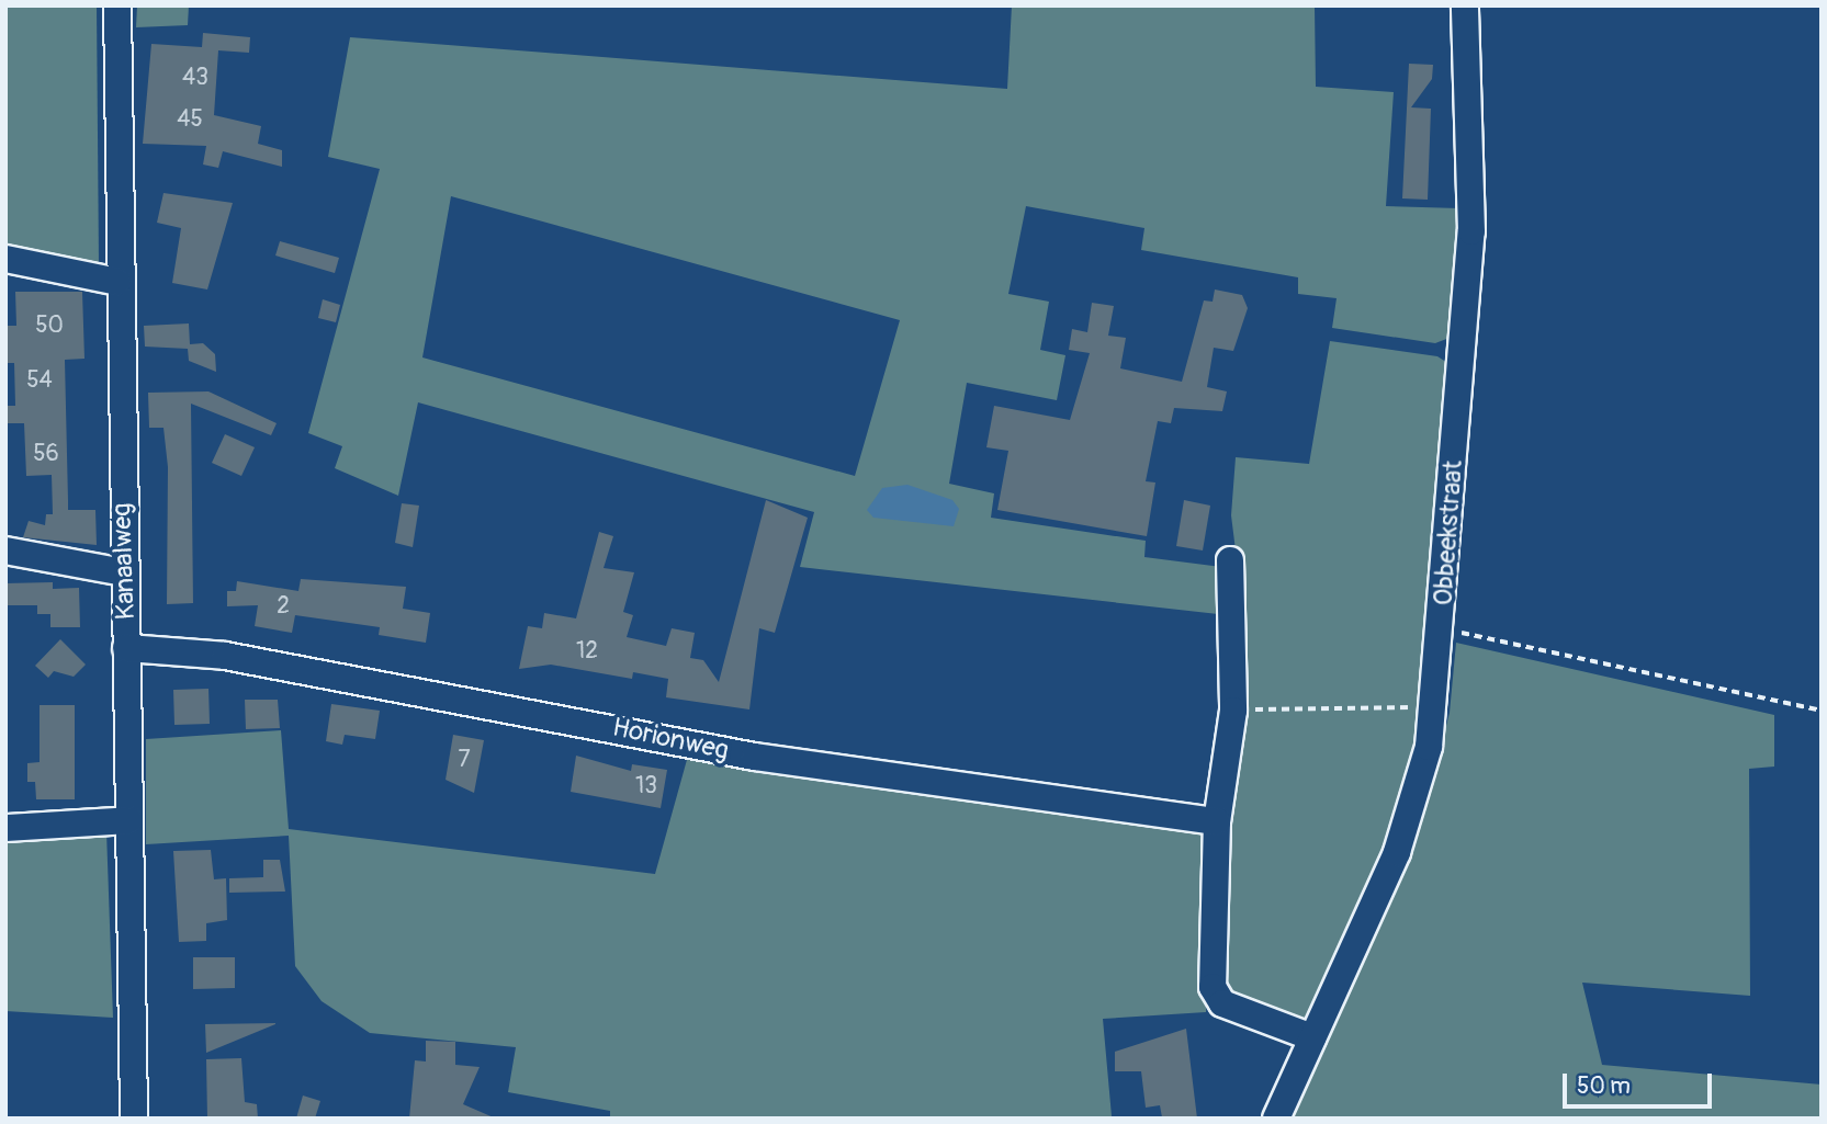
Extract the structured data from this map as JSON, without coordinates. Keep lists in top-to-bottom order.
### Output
{
  "streets": {
    "street": ["Obbeekstraat", "Kanaalweg", "Horionweg"]
  },
  "crossings": [
    ["Kanaalweg", "Horionweg"]
  ],
  "house_numbers": [
    "43",
    "45",
    "50",
    "54",
    "56",
    "2",
    "12",
    "7",
    "13"
  ],
  "scale_bar": "50 m"
}
